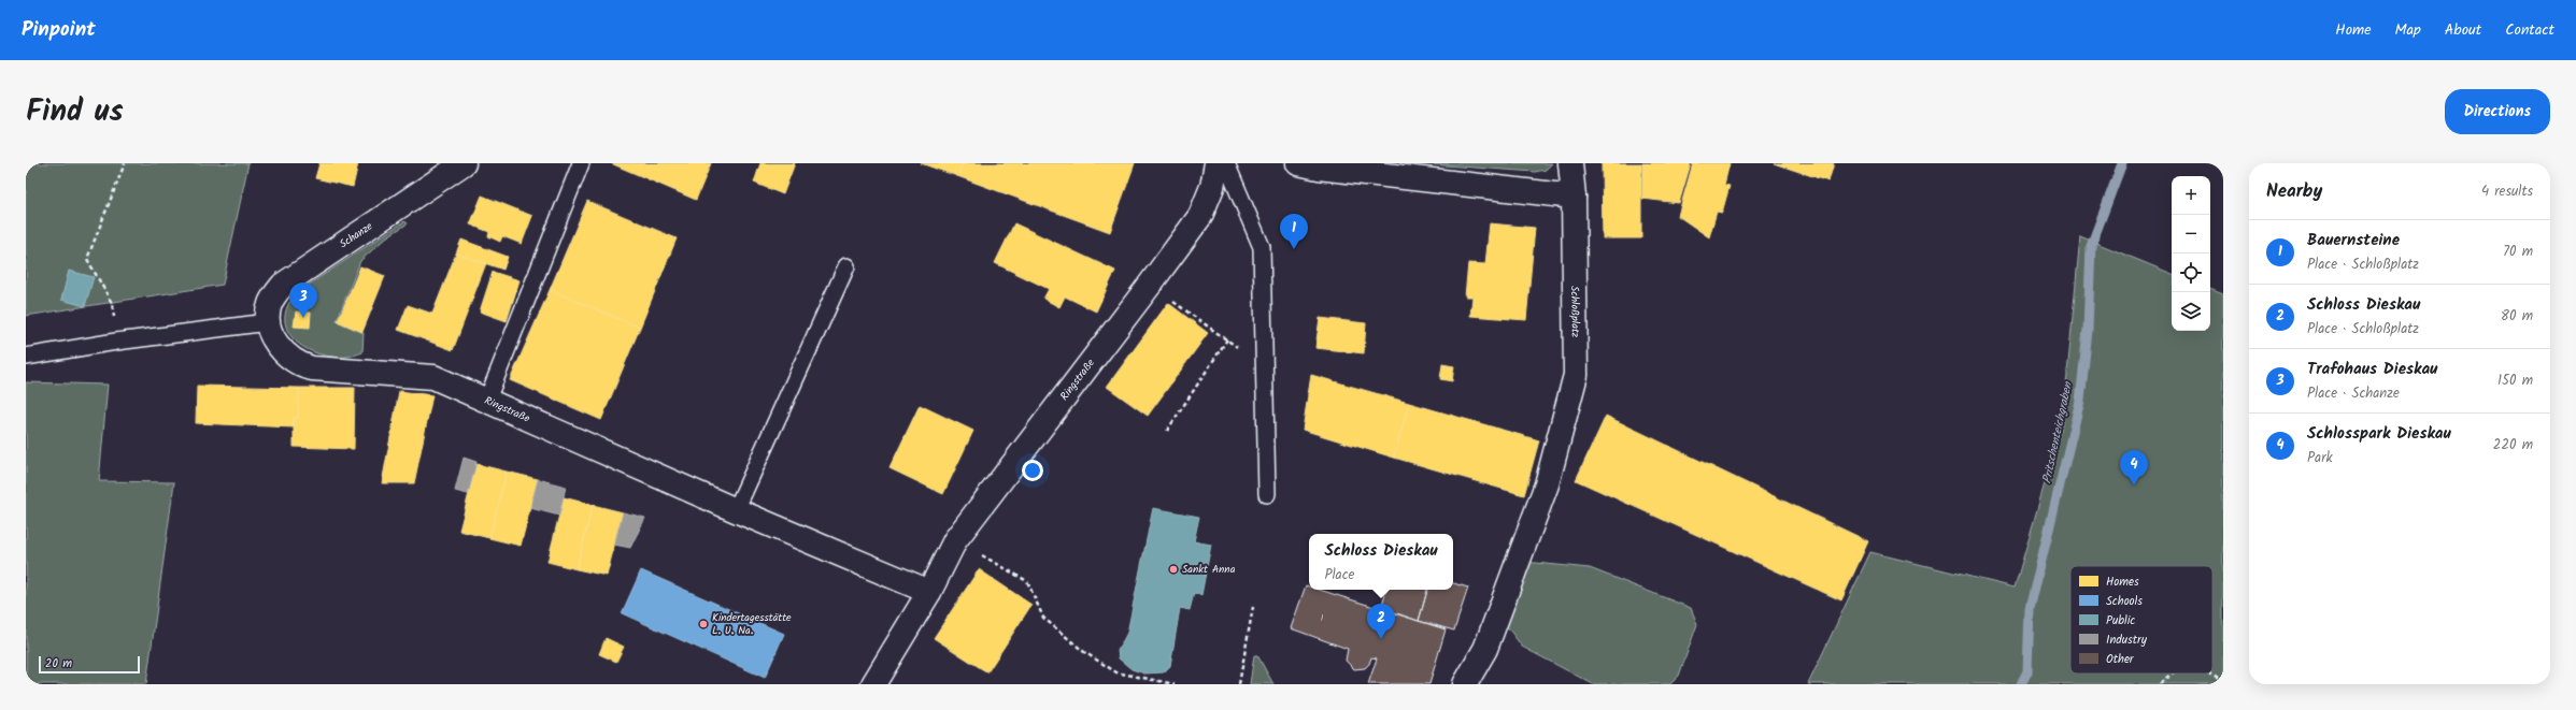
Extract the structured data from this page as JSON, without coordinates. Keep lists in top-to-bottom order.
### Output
{
  "streets": {
    "street": ["Schanze", "Schloßplatz", "Ringstraße"]
  },
  "water": ["Pritschenteichgraben"],
  "places": ["Sankt Anna", "Kindertagesstätte L. U. Na."],
  "house_numbers": ["1"],
  "legend": [
    "Homes",
    "Schools",
    "Public",
    "Industry",
    "Other"
  ],
  "scale_bar": "20 m",
  "page": {
    "header": "Pinpoint",
    "nav": [
      "Home",
      "Map",
      "About",
      "Contact"
    ],
    "title": "Find us",
    "buttons": "Directions",
    "heading": ["Nearby", "4 results"],
    "map_buttons": ["+", "−"],
    "pins": [
      "1",
      "3",
      "4",
      "2"
    ],
    "list": [
      {
        "mark": "1",
        "name": "Bauernsteine",
        "note": "Place · Schloßplatz",
        "value": "70 m"
      },
      {
        "mark": "2",
        "name": "Schloss Dieskau",
        "note": "Place · Schloßplatz",
        "value": "80 m"
      },
      {
        "mark": "3",
        "name": "Trafohaus Dieskau",
        "note": "Place · Schanze",
        "value": "150 m"
      },
      {
        "mark": "4",
        "name": "Schlosspark Dieskau",
        "note": "Park",
        "value": "220 m"
      }
    ],
    "popup": ["Schloss Dieskau", "Place"],
    "scale": "20 m"
  }
}
